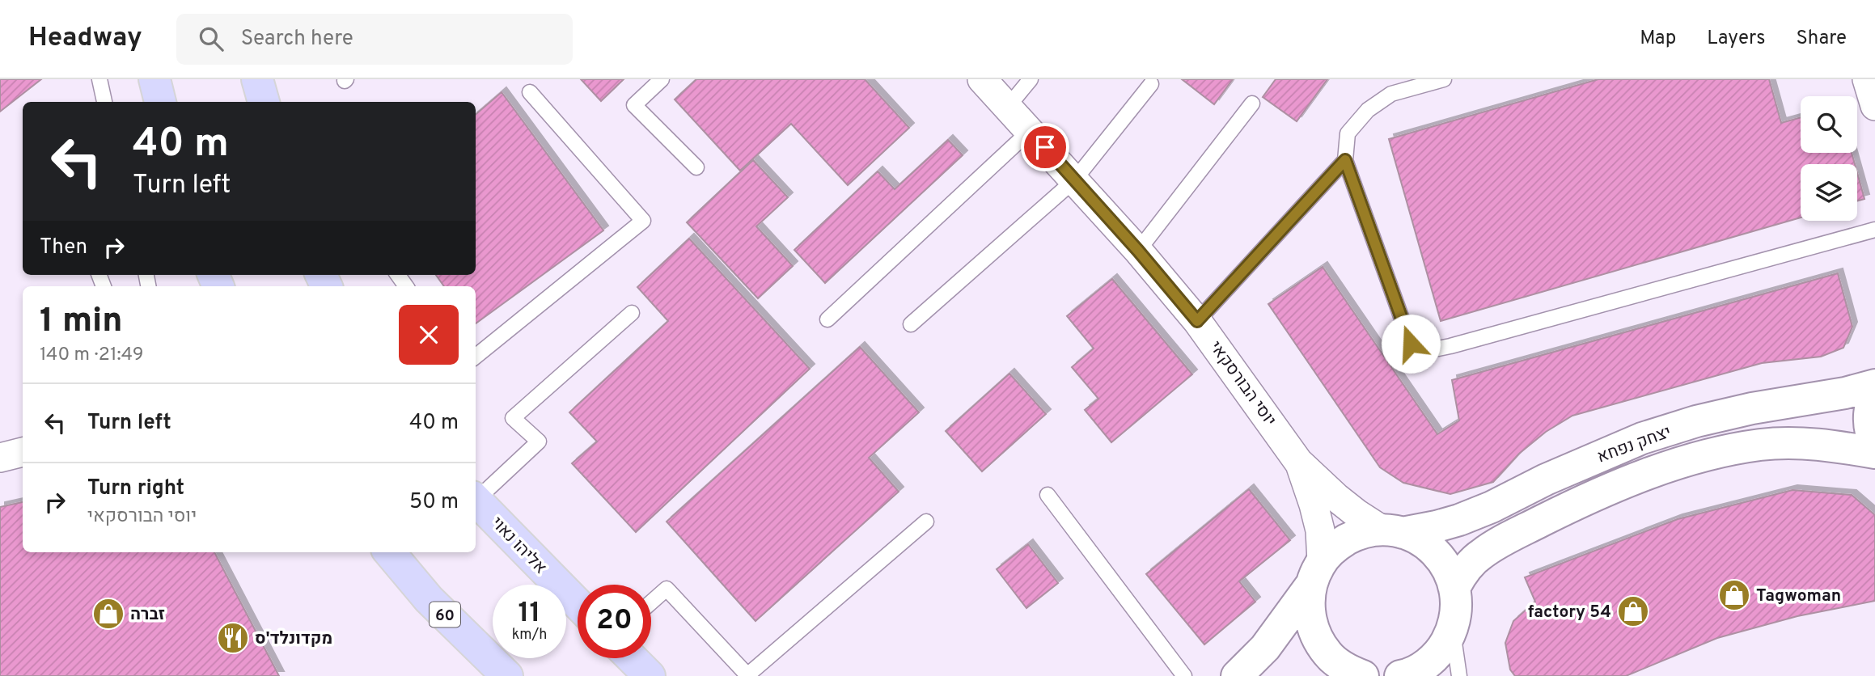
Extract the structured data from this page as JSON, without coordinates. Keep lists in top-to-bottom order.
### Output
{
  "streets": {
    "highway": ["אליהו נאוי", "60"],
    "street": ["יוסי הבורסקאי", "יצחק נפחא"]
  },
  "crossings": [
    ["יוסי הבורסקאי", "יצחק נפחא"]
  ],
  "places": {
    "shop": ["Tagwoman", "factory 54", "זברה"],
    "restaurant": ["מקדונלד'ס"]
  },
  "page": {
    "header": "Headway",
    "search": "Search here",
    "nav": ["Map", "Layers", "Share"],
    "turn": ["40 m", "Turn left"],
    "then": "Then",
    "heading": ["1 min", "140 m · 21:49"],
    "list": [
      {
        "name": "Turn left",
        "value": "40 m"
      },
      {
        "name": "Turn right",
        "note": "יוסי הבורסקאי",
        "value": "50 m"
      }
    ],
    "speed": "11 km/h",
    "limit": "20"
  }
}
